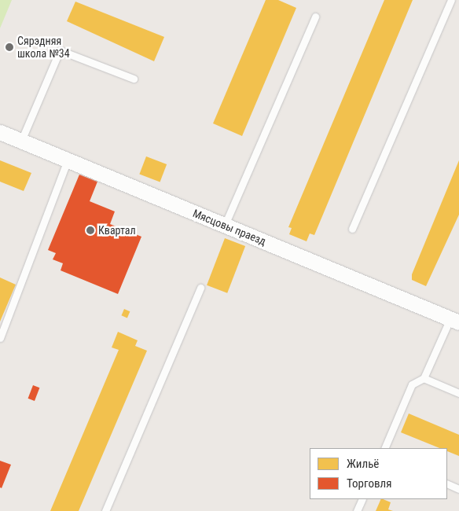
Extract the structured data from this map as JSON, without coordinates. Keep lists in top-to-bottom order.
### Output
{
  "streets": {
    "street": ["Мясцовы праезд"]
  },
  "places": ["Сярэдняя школа №34", "Квартал"],
  "legend": ["Жильё", "Торговля"]
}
